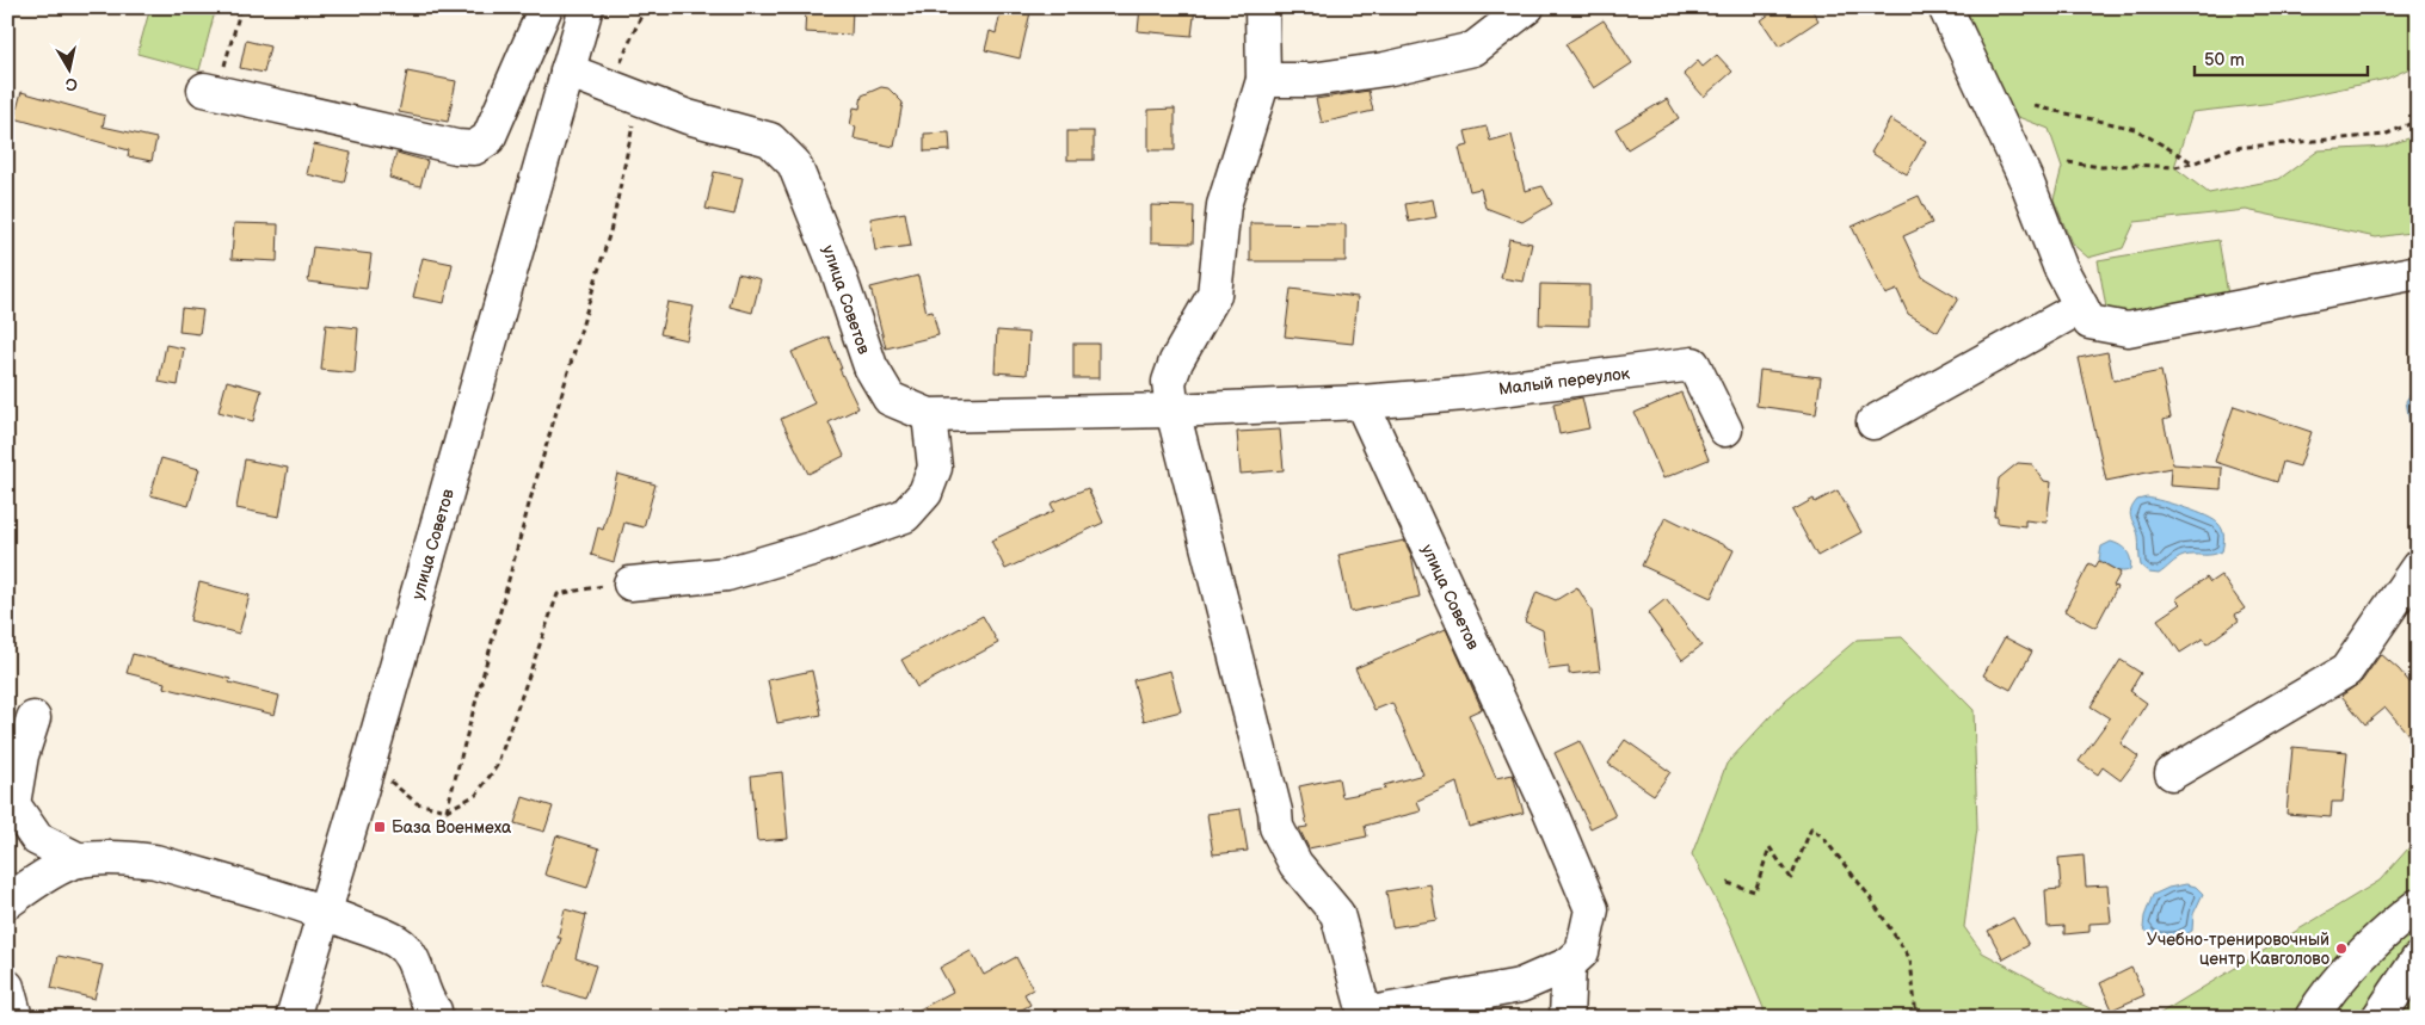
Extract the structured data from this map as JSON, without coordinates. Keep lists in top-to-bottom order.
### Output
{
  "streets": {
    "street": ["улица Советов", "Малый переулок"]
  },
  "crossings": [
    ["улица Советов", "Малый переулок"]
  ],
  "places": {
    "transit": ["База Военмеха"],
    "other": ["Учебно-тренировочный центр Кавголово"]
  },
  "scale_bar": "50 m",
  "north": "bottom"
}
